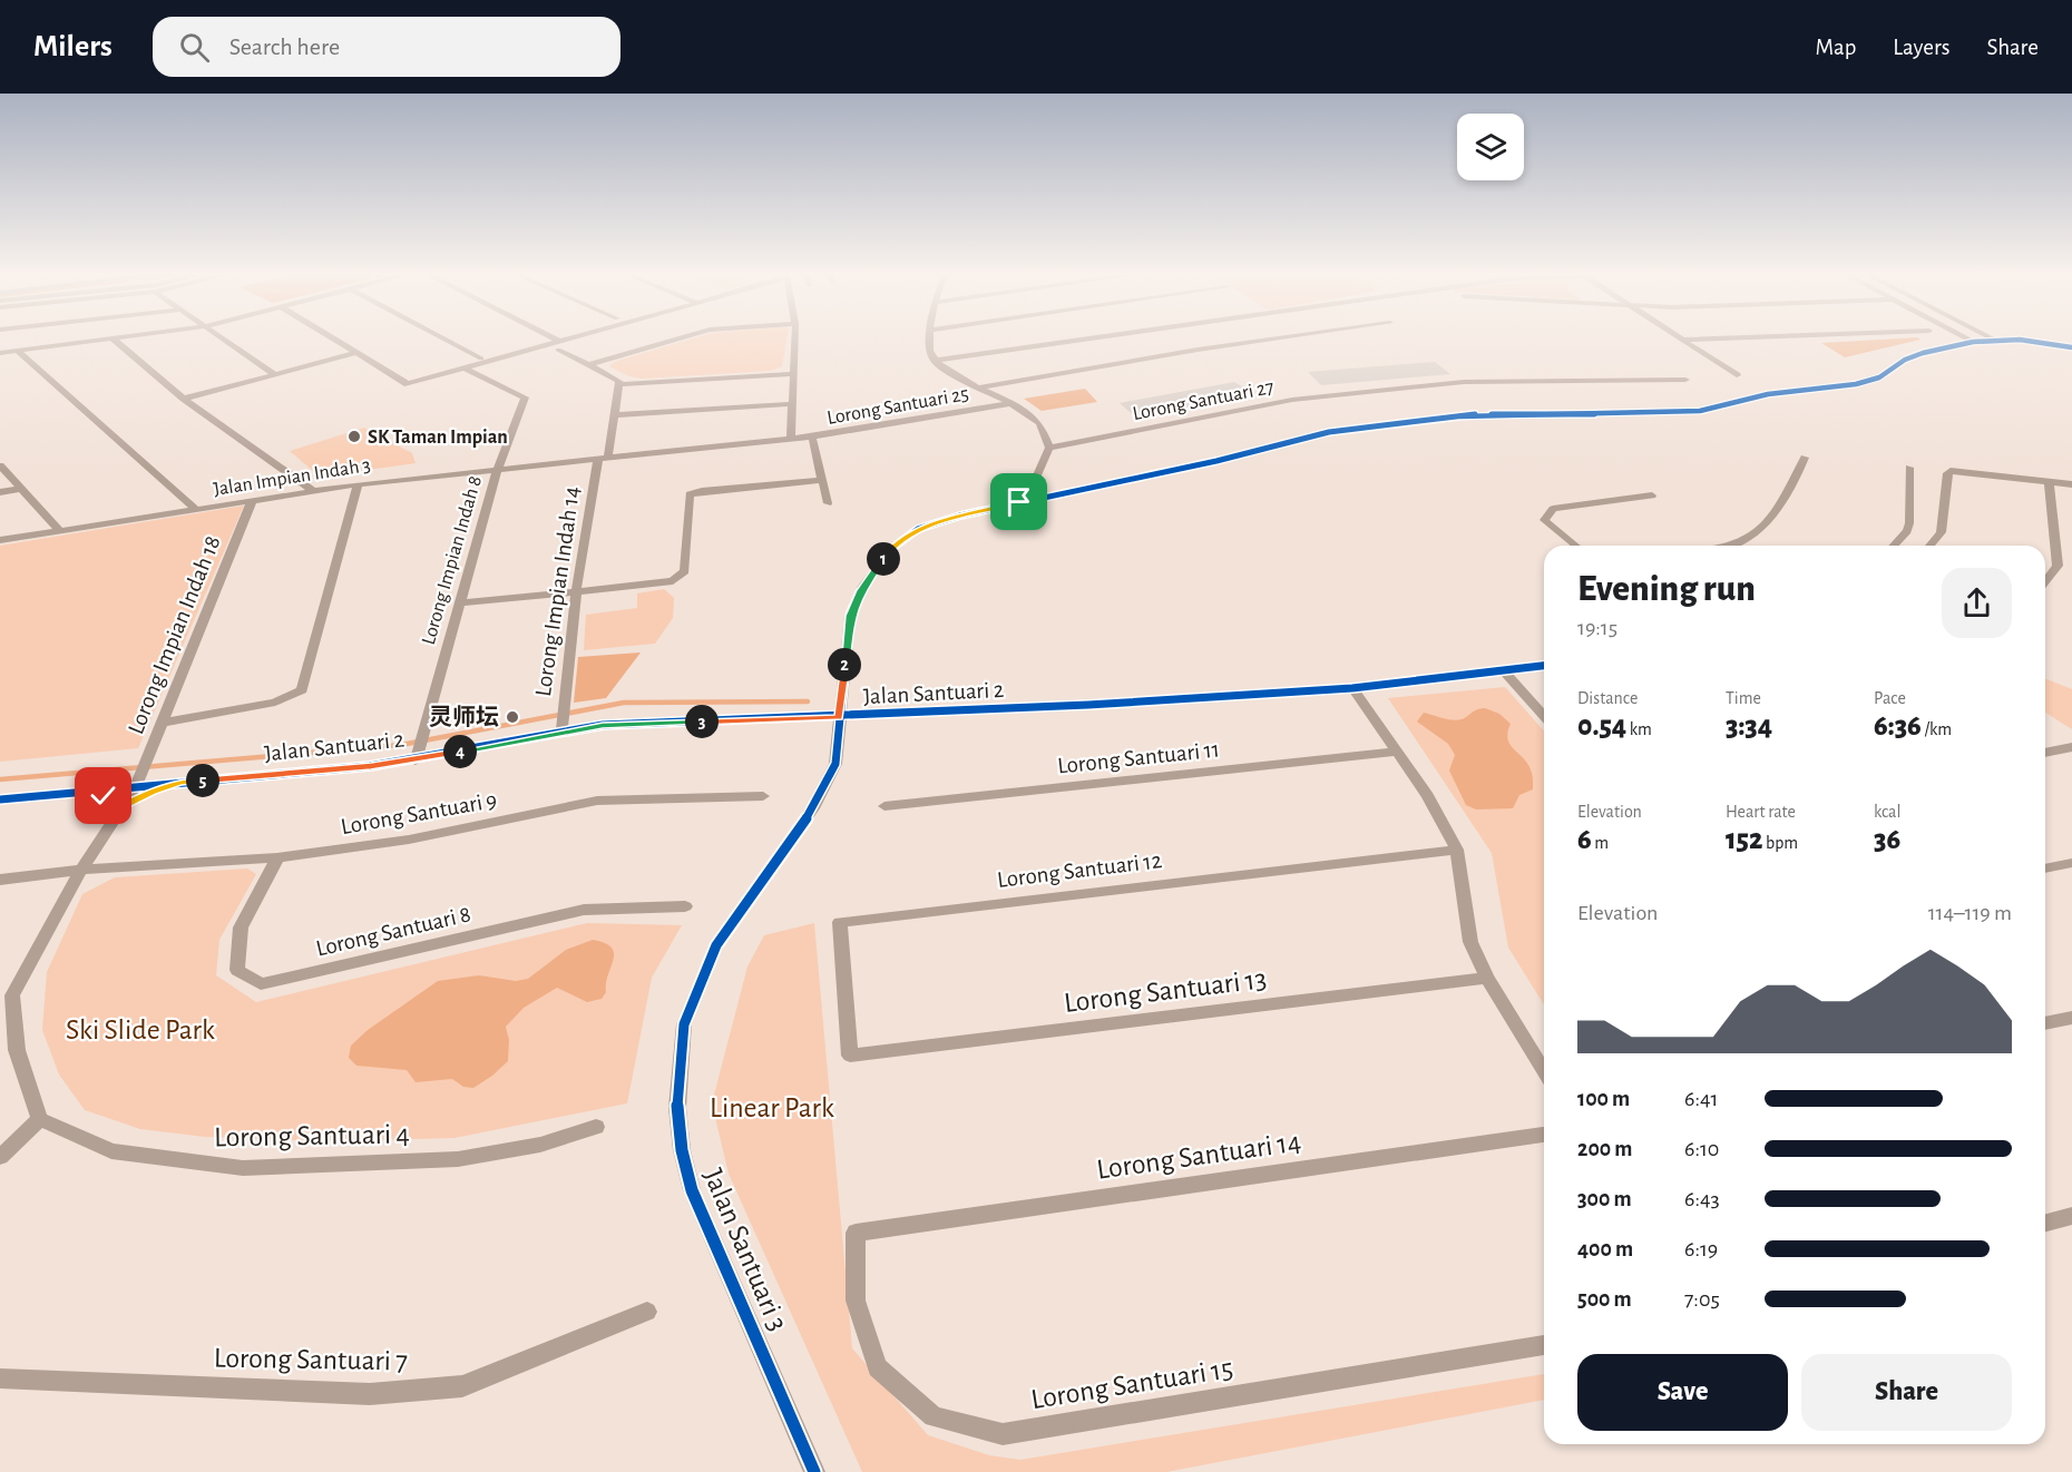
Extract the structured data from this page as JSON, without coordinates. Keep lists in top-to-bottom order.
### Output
{
  "streets": {
    "street": [
      "Lorong Santuari 27",
      "Lorong Santuari 25",
      "Jalan Impian Indah 3",
      "Lorong Impian Indah 8",
      "Lorong Impian Indah 14",
      "Lorong Impian Indah 18",
      "Jalan Santuari 2",
      "Lorong Santuari 11",
      "Lorong Santuari 9",
      "Lorong Santuari 12",
      "Lorong Santuari 8",
      "Lorong Santuari 13",
      "Lorong Santuari 4",
      "Lorong Santuari 14",
      "Jalan Santuari 3",
      "Lorong Santuari 7",
      "Lorong Santuari 15"
    ]
  },
  "crossings": [
    ["Lorong Santuari 25", "Jalan Impian Indah 3"],
    ["Jalan Impian Indah 3", "Lorong Impian Indah 8"],
    ["Jalan Impian Indah 3", "Lorong Impian Indah 14"],
    ["Jalan Impian Indah 3", "Lorong Impian Indah 18"],
    ["Lorong Impian Indah 8", "Jalan Santuari 2"],
    ["Lorong Impian Indah 14", "Jalan Santuari 2"],
    ["Lorong Impian Indah 18", "Jalan Santuari 2"],
    ["Jalan Santuari 2", "Jalan Santuari 3"],
    ["Lorong Santuari 9", "Lorong Santuari 8"],
    ["Lorong Santuari 12", "Lorong Santuari 13"],
    ["Lorong Santuari 14", "Lorong Santuari 15"]
  ],
  "parks": ["Ski Slide Park", "Linear Park"],
  "places": ["SK Taman Impian", "灵师坛"],
  "page": {
    "header": "Milers",
    "search": "Search here",
    "nav": ["Map", "Layers", "Share"],
    "pins": [
      "1",
      "2",
      "3",
      "4",
      "5"
    ],
    "heading": ["Evening run", "19:15"],
    "stats": [
      ["Distance", "0.54 km"],
      ["Time", "3:34"],
      ["Pace", "6:36 /km"],
      ["Elevation", "6 m"],
      ["Heart rate", "152 bpm"],
      ["kcal", "36"]
    ],
    "chart": ["Elevation", "114–119 m"],
    "list": [
      {
        "name": "100 m",
        "note": "6:41"
      },
      {
        "name": "200 m",
        "note": "6:10"
      },
      {
        "name": "300 m",
        "note": "6:43"
      },
      {
        "name": "400 m",
        "note": "6:19"
      },
      {
        "name": "500 m",
        "note": "7:05"
      }
    ],
    "buttons": ["Save", "Share"]
  }
}
